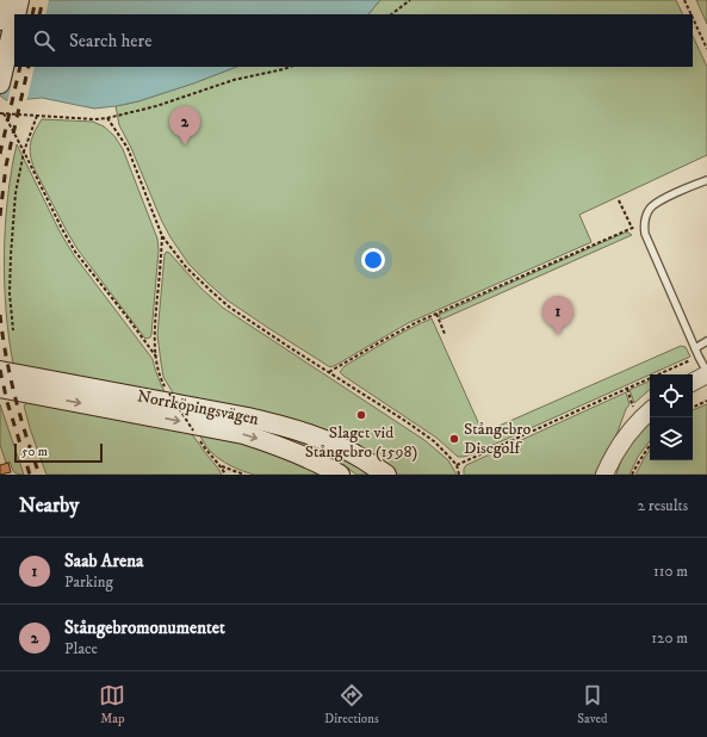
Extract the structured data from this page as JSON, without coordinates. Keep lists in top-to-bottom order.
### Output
{
  "streets": {
    "main road": ["Norrköpingsvägen"]
  },
  "places": ["Slaget vid Stångebro (1598)", "Stångebro Discgolf"],
  "scale_bar": "50 m",
  "page": {
    "search": "Search here",
    "pins": ["2", "1"],
    "scale": "50 m",
    "heading": ["Nearby", "2 results"],
    "list": [
      {
        "mark": "1",
        "name": "Saab Arena",
        "note": "Parking",
        "value": "110 m"
      },
      {
        "mark": "2",
        "name": "Stångebromonumentet",
        "note": "Place",
        "value": "120 m"
      }
    ],
    "nav": ["Map", "Directions", "Saved"]
  }
}
